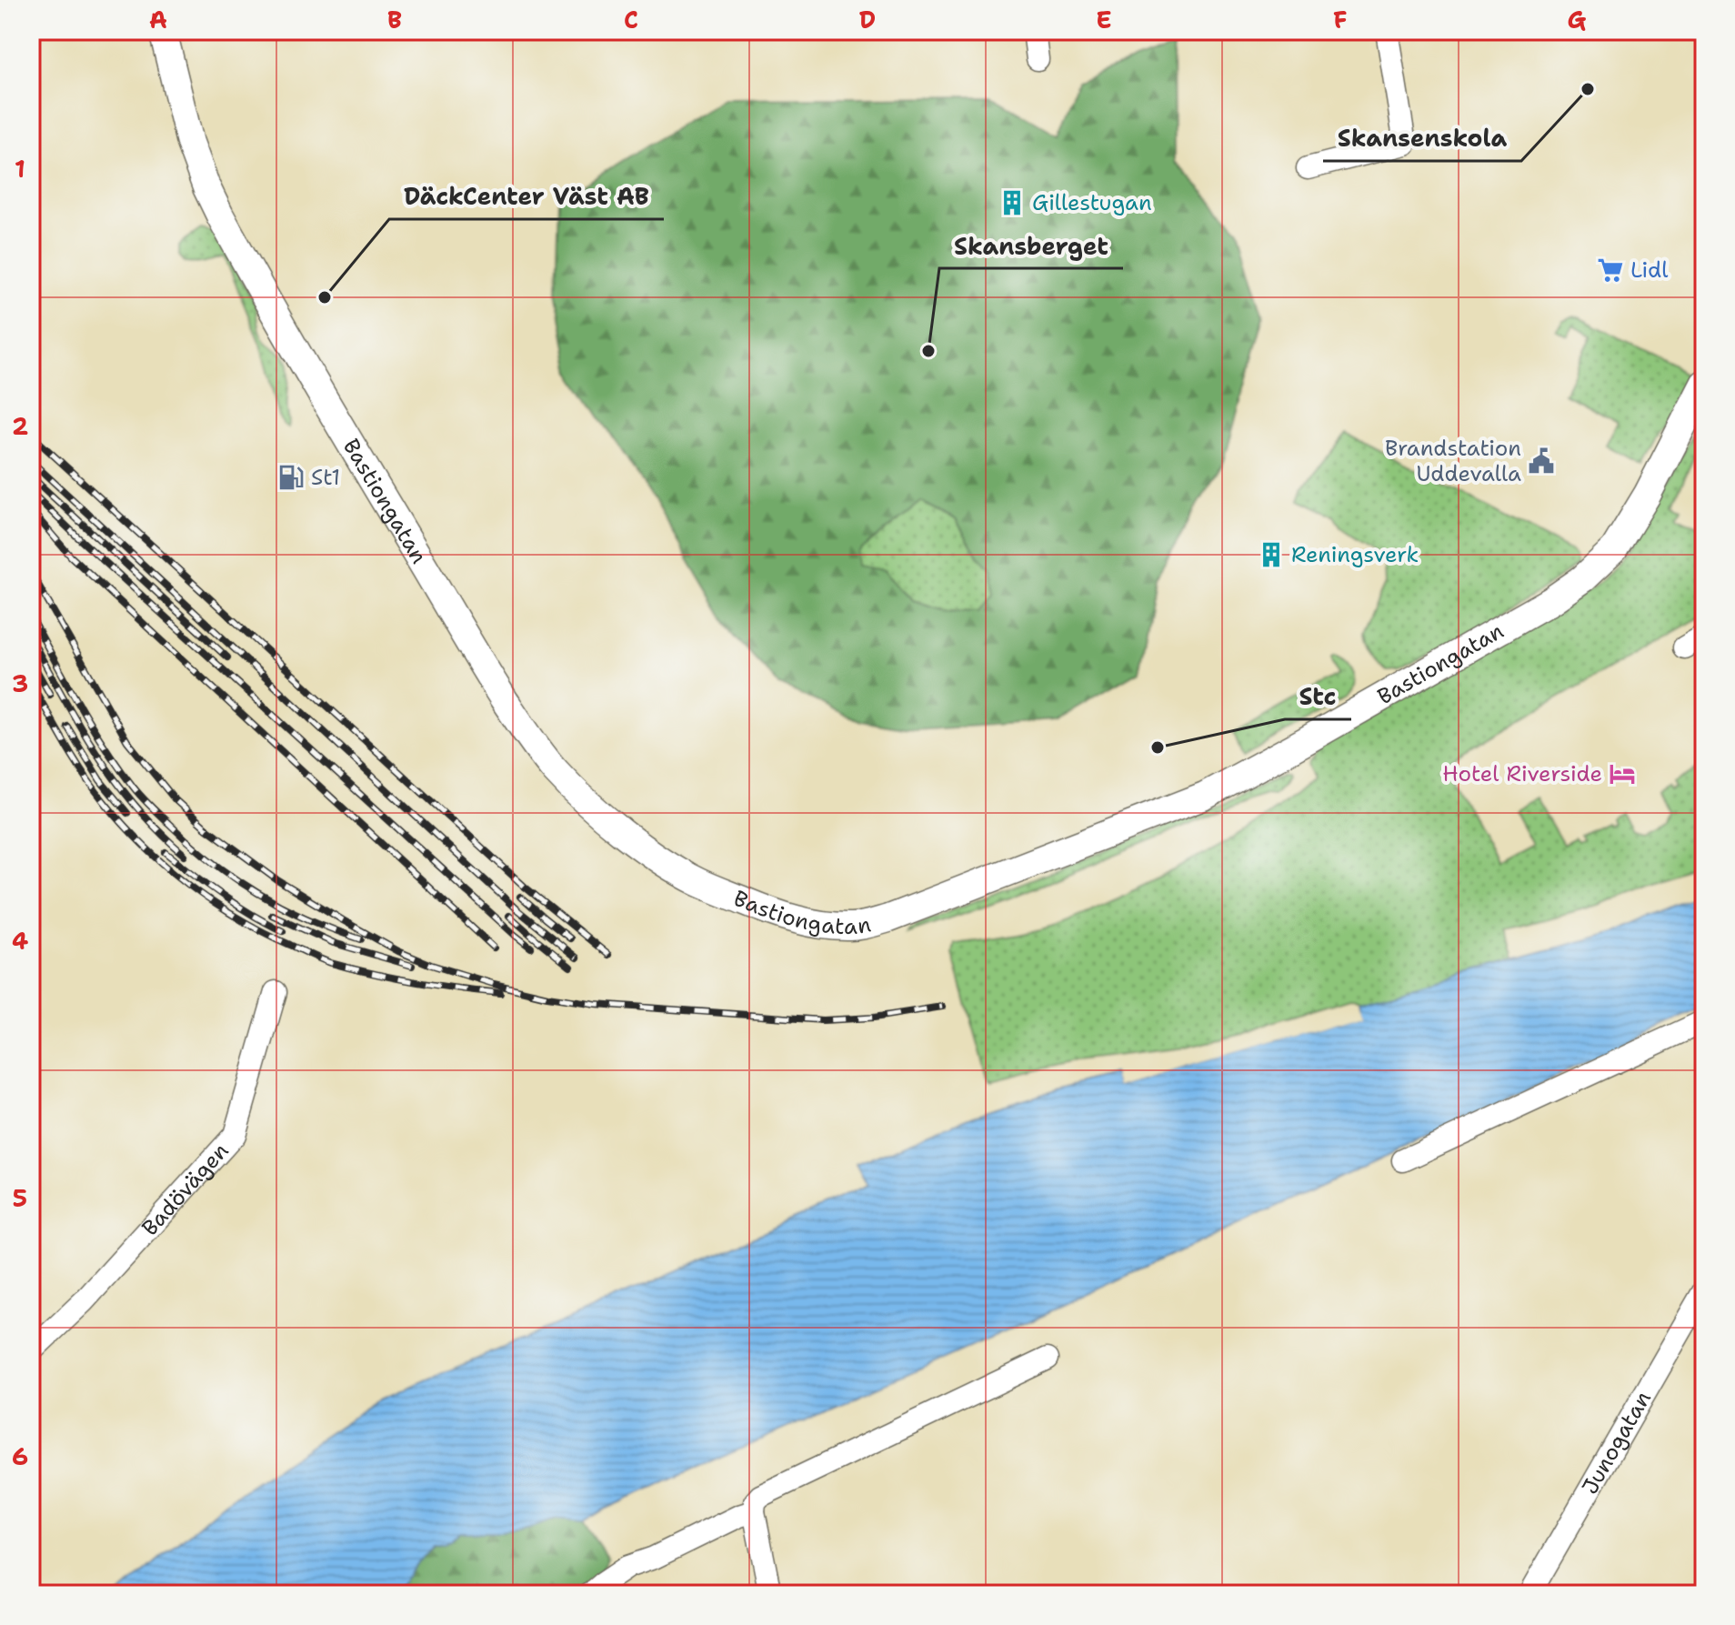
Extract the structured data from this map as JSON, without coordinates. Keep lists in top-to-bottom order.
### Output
{
  "streets": {
    "main road": ["Bastiongatan"],
    "street": ["Badövägen", "Junogatan"]
  },
  "places": {
    "other": [
      "Skansenskola",
      "DäckCenter Väst AB",
      "Skansberget",
      "Stc"
    ],
    "building": ["Gillestugan", "Reningsverk"],
    "supermarket": ["Lidl"],
    "public building": ["Brandstation Uddevalla"],
    "fuel station": ["St1"],
    "hotel": ["Hotel Riverside"]
  },
  "grid": {
    "columns": [
      "A",
      "B",
      "C",
      "D",
      "E",
      "F",
      "G"
    ],
    "rows": [
      "1",
      "2",
      "3",
      "4",
      "5",
      "6"
    ]
  }
}
